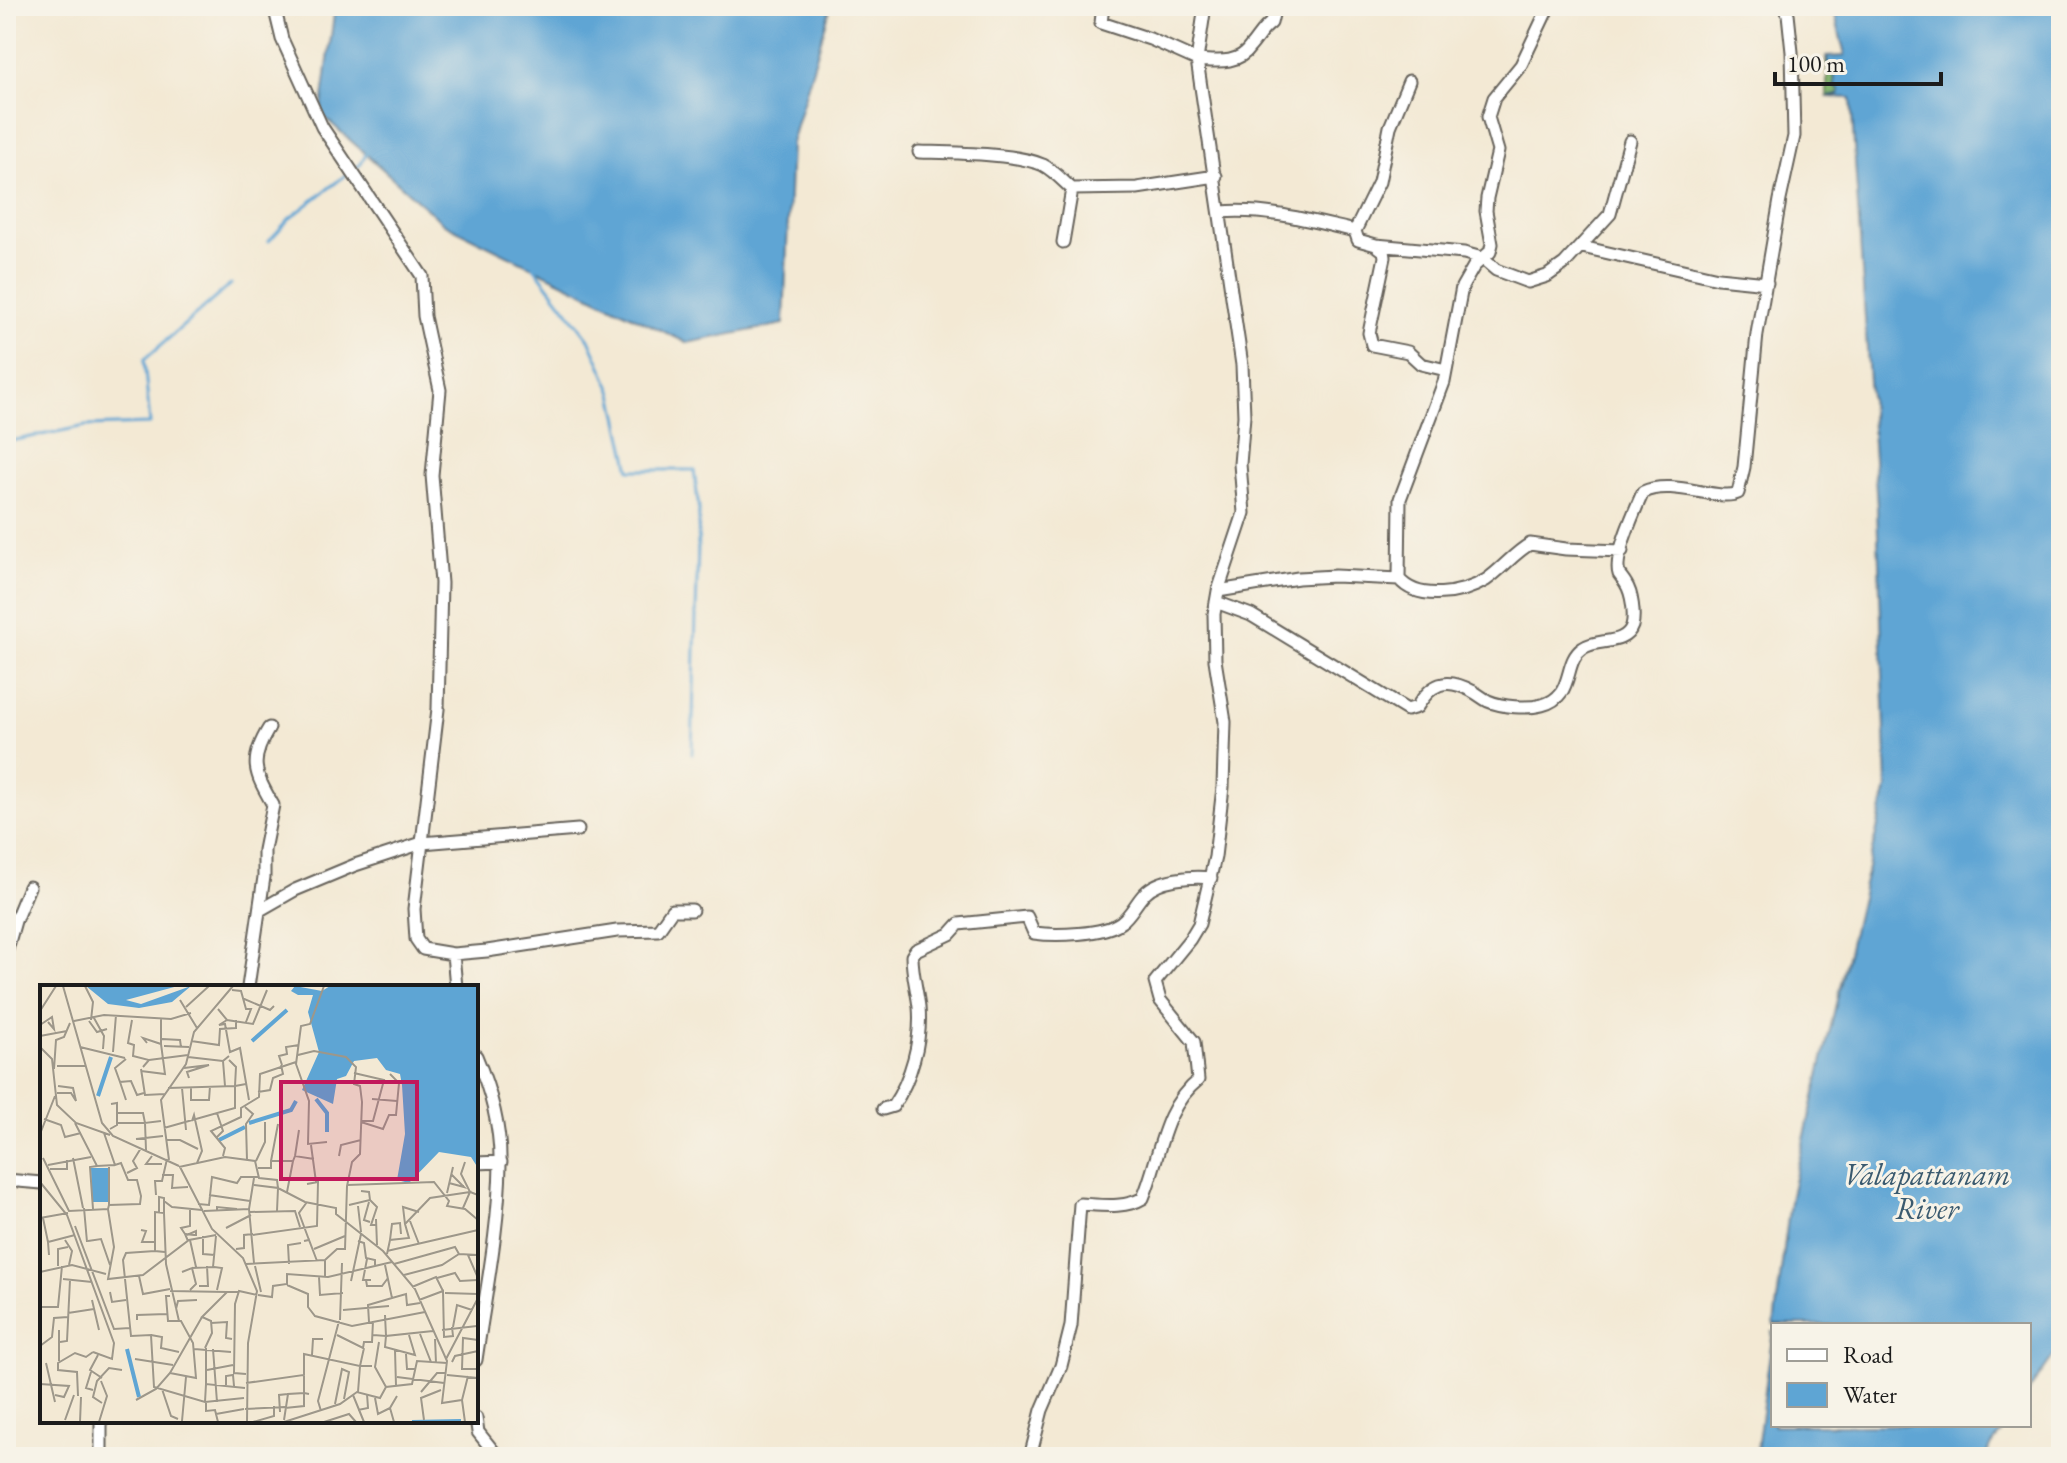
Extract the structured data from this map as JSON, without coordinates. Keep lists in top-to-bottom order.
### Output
{
  "water": ["Valapattanam River"],
  "legend": ["Road", "Water"],
  "scale_bar": "100 m"
}
